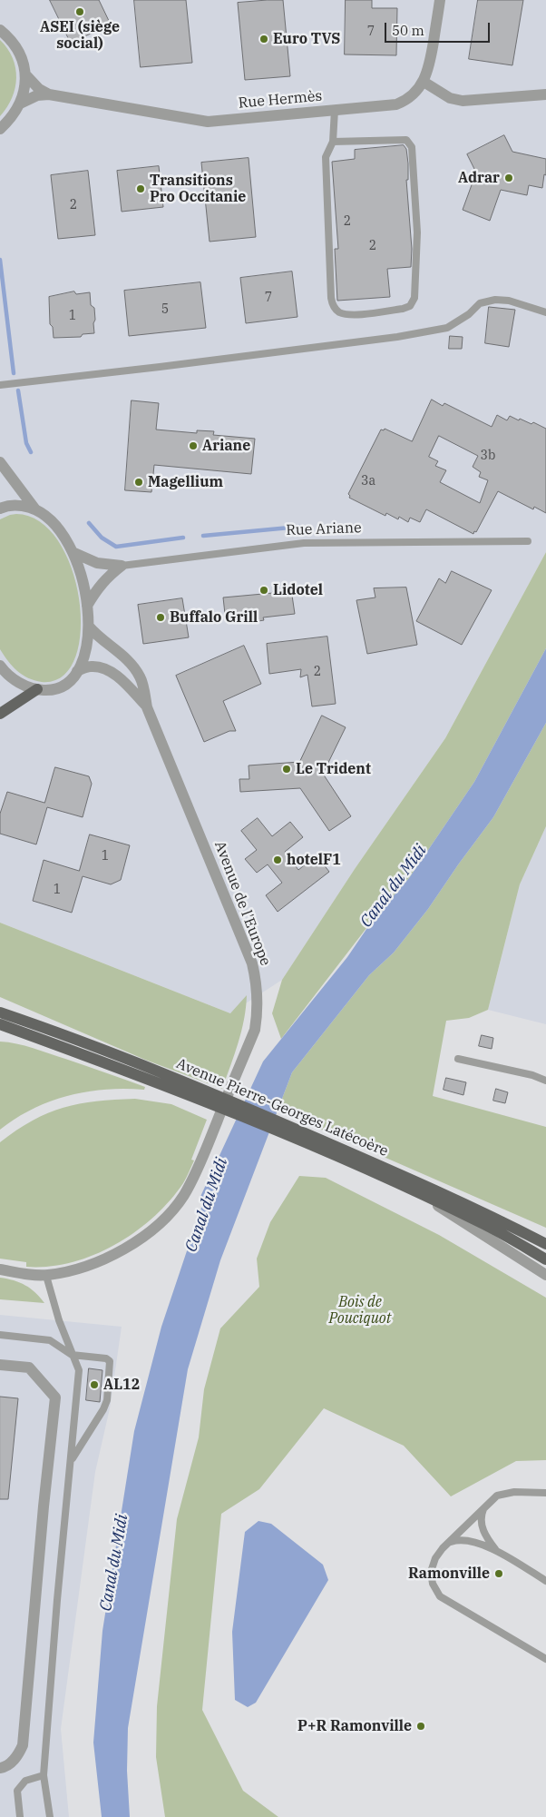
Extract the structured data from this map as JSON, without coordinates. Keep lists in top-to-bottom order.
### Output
{
  "streets": {
    "main road": ["Avenue Pierre-Georges Latécoère"],
    "street": ["Rue Hermès", "Rue Ariane", "Avenue de l'Europe"]
  },
  "water": ["Canal du Midi"],
  "parks": ["Bois de Pouciquot"],
  "places": [
    "ASEI (siège social)",
    "Euro TVS",
    "Adrar",
    "Transitions Pro Occitanie",
    "Ariane",
    "Magellium",
    "Lidotel",
    "Buffalo Grill",
    "Le Trident",
    "hotelF1",
    "AL12",
    "Ramonville",
    "P+R Ramonville"
  ],
  "house_numbers": [
    "7",
    "2",
    "2",
    "2",
    "7",
    "5",
    "1",
    "3b",
    "3a",
    "2",
    "1",
    "1"
  ],
  "scale_bar": "50 m"
}
